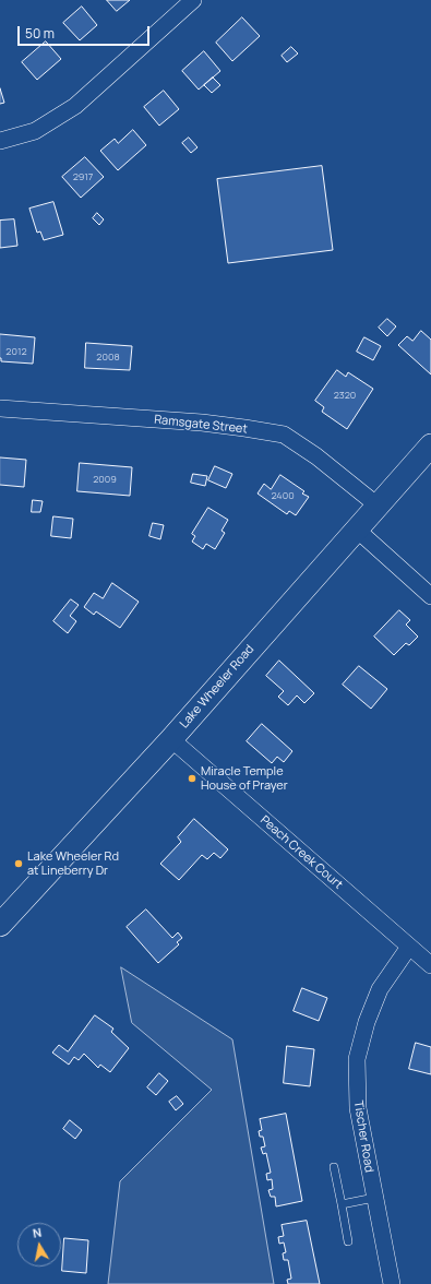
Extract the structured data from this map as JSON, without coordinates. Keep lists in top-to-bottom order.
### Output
{
  "streets": {
    "main road": ["Lake Wheeler Road"],
    "street": ["Ramsgate Street", "Peach Creek Court", "Tischer Road"]
  },
  "crossings": [
    ["Ramsgate Street", "Lake Wheeler Road"],
    ["Lake Wheeler Road", "Peach Creek Court"],
    ["Peach Creek Court", "Tischer Road"]
  ],
  "places": ["Miracle Temple House of Prayer", "Lake Wheeler Rd at Lineberry Dr"],
  "house_numbers": [
    "2917",
    "2012",
    "2008",
    "2320",
    "2009",
    "2400"
  ],
  "scale_bar": "50 m",
  "north": "top"
}
